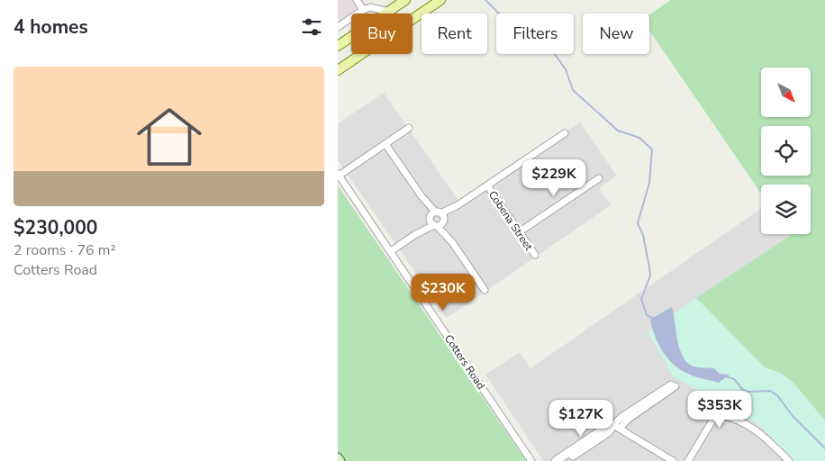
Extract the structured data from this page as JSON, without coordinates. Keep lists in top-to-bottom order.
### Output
{
  "streets": {
    "street": ["Cobena Street", "Cotters Road"]
  },
  "north": "bottom right",
  "page": {
    "heading": "4 homes",
    "chip": [
      "Buy",
      "Rent",
      "Filters",
      "New"
    ],
    "list": [
      {
        "name": "$230,000",
        "note": "2 rooms · 76 m² · Cotters Road"
      }
    ],
    "price": [
      "$229K",
      "$230K",
      "$353K",
      "$127K"
    ]
  }
}
